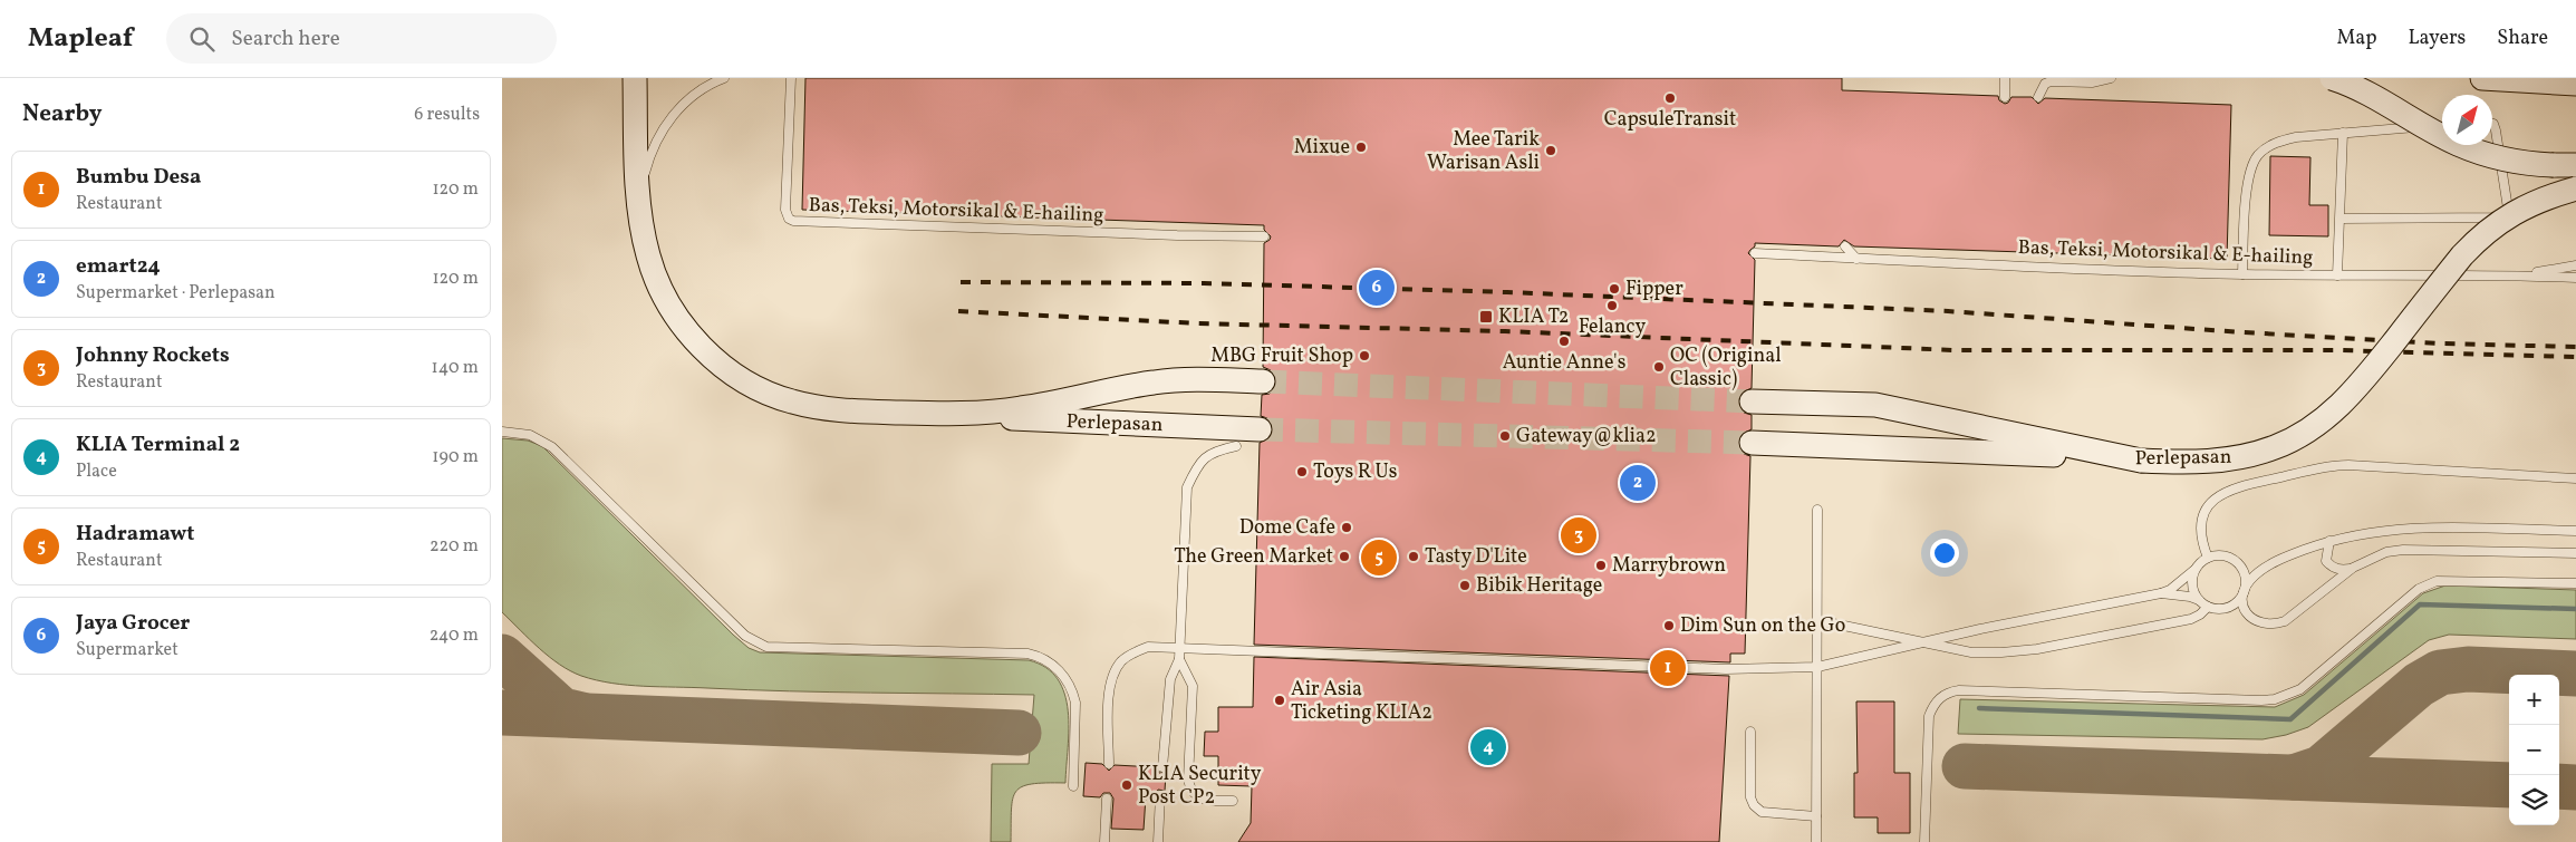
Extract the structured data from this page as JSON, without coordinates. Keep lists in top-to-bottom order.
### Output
{
  "streets": {
    "main road": ["Perlepasan"],
    "lane": ["Bas, Teksi, Motorsikal & E-hailing"]
  },
  "places": {
    "other": [
      "CapsuleTransit",
      "Mixue",
      "Mee Tarik Warisan Asli",
      "Fipper",
      "Felancy",
      "Auntie Anne's",
      "MBG Fruit Shop",
      "OC (Original Classic)",
      "Gateway@klia2",
      "Toys R Us",
      "Dome Cafe",
      "The Green Market",
      "Tasty D'Lite",
      "Marrybrown",
      "Bibik Heritage",
      "Dim Sun on the Go",
      "Air Asia Ticketing KLIA2",
      "KLIA Security Post CP2"
    ],
    "transit": ["KLIA T2"]
  },
  "north": "top right",
  "page": {
    "header": "Mapleaf",
    "search": "Search here",
    "nav": ["Map", "Layers", "Share"],
    "heading": ["Nearby", "6 results"],
    "list": [
      {
        "mark": "1",
        "name": "Bumbu Desa",
        "note": "Restaurant",
        "value": "120 m"
      },
      {
        "mark": "2",
        "name": "emart24",
        "note": "Supermarket · Perlepasan",
        "value": "120 m"
      },
      {
        "mark": "3",
        "name": "Johnny Rockets",
        "note": "Restaurant",
        "value": "140 m"
      },
      {
        "mark": "4",
        "name": "KLIA Terminal 2",
        "note": "Place",
        "value": "190 m"
      },
      {
        "mark": "5",
        "name": "Hadramawt",
        "note": "Restaurant",
        "value": "220 m"
      },
      {
        "mark": "6",
        "name": "Jaya Grocer",
        "note": "Supermarket",
        "value": "240 m"
      }
    ],
    "pins": [
      "6",
      "2",
      "3",
      "5",
      "1",
      "4"
    ],
    "map_buttons": ["+", "−"]
  }
}
